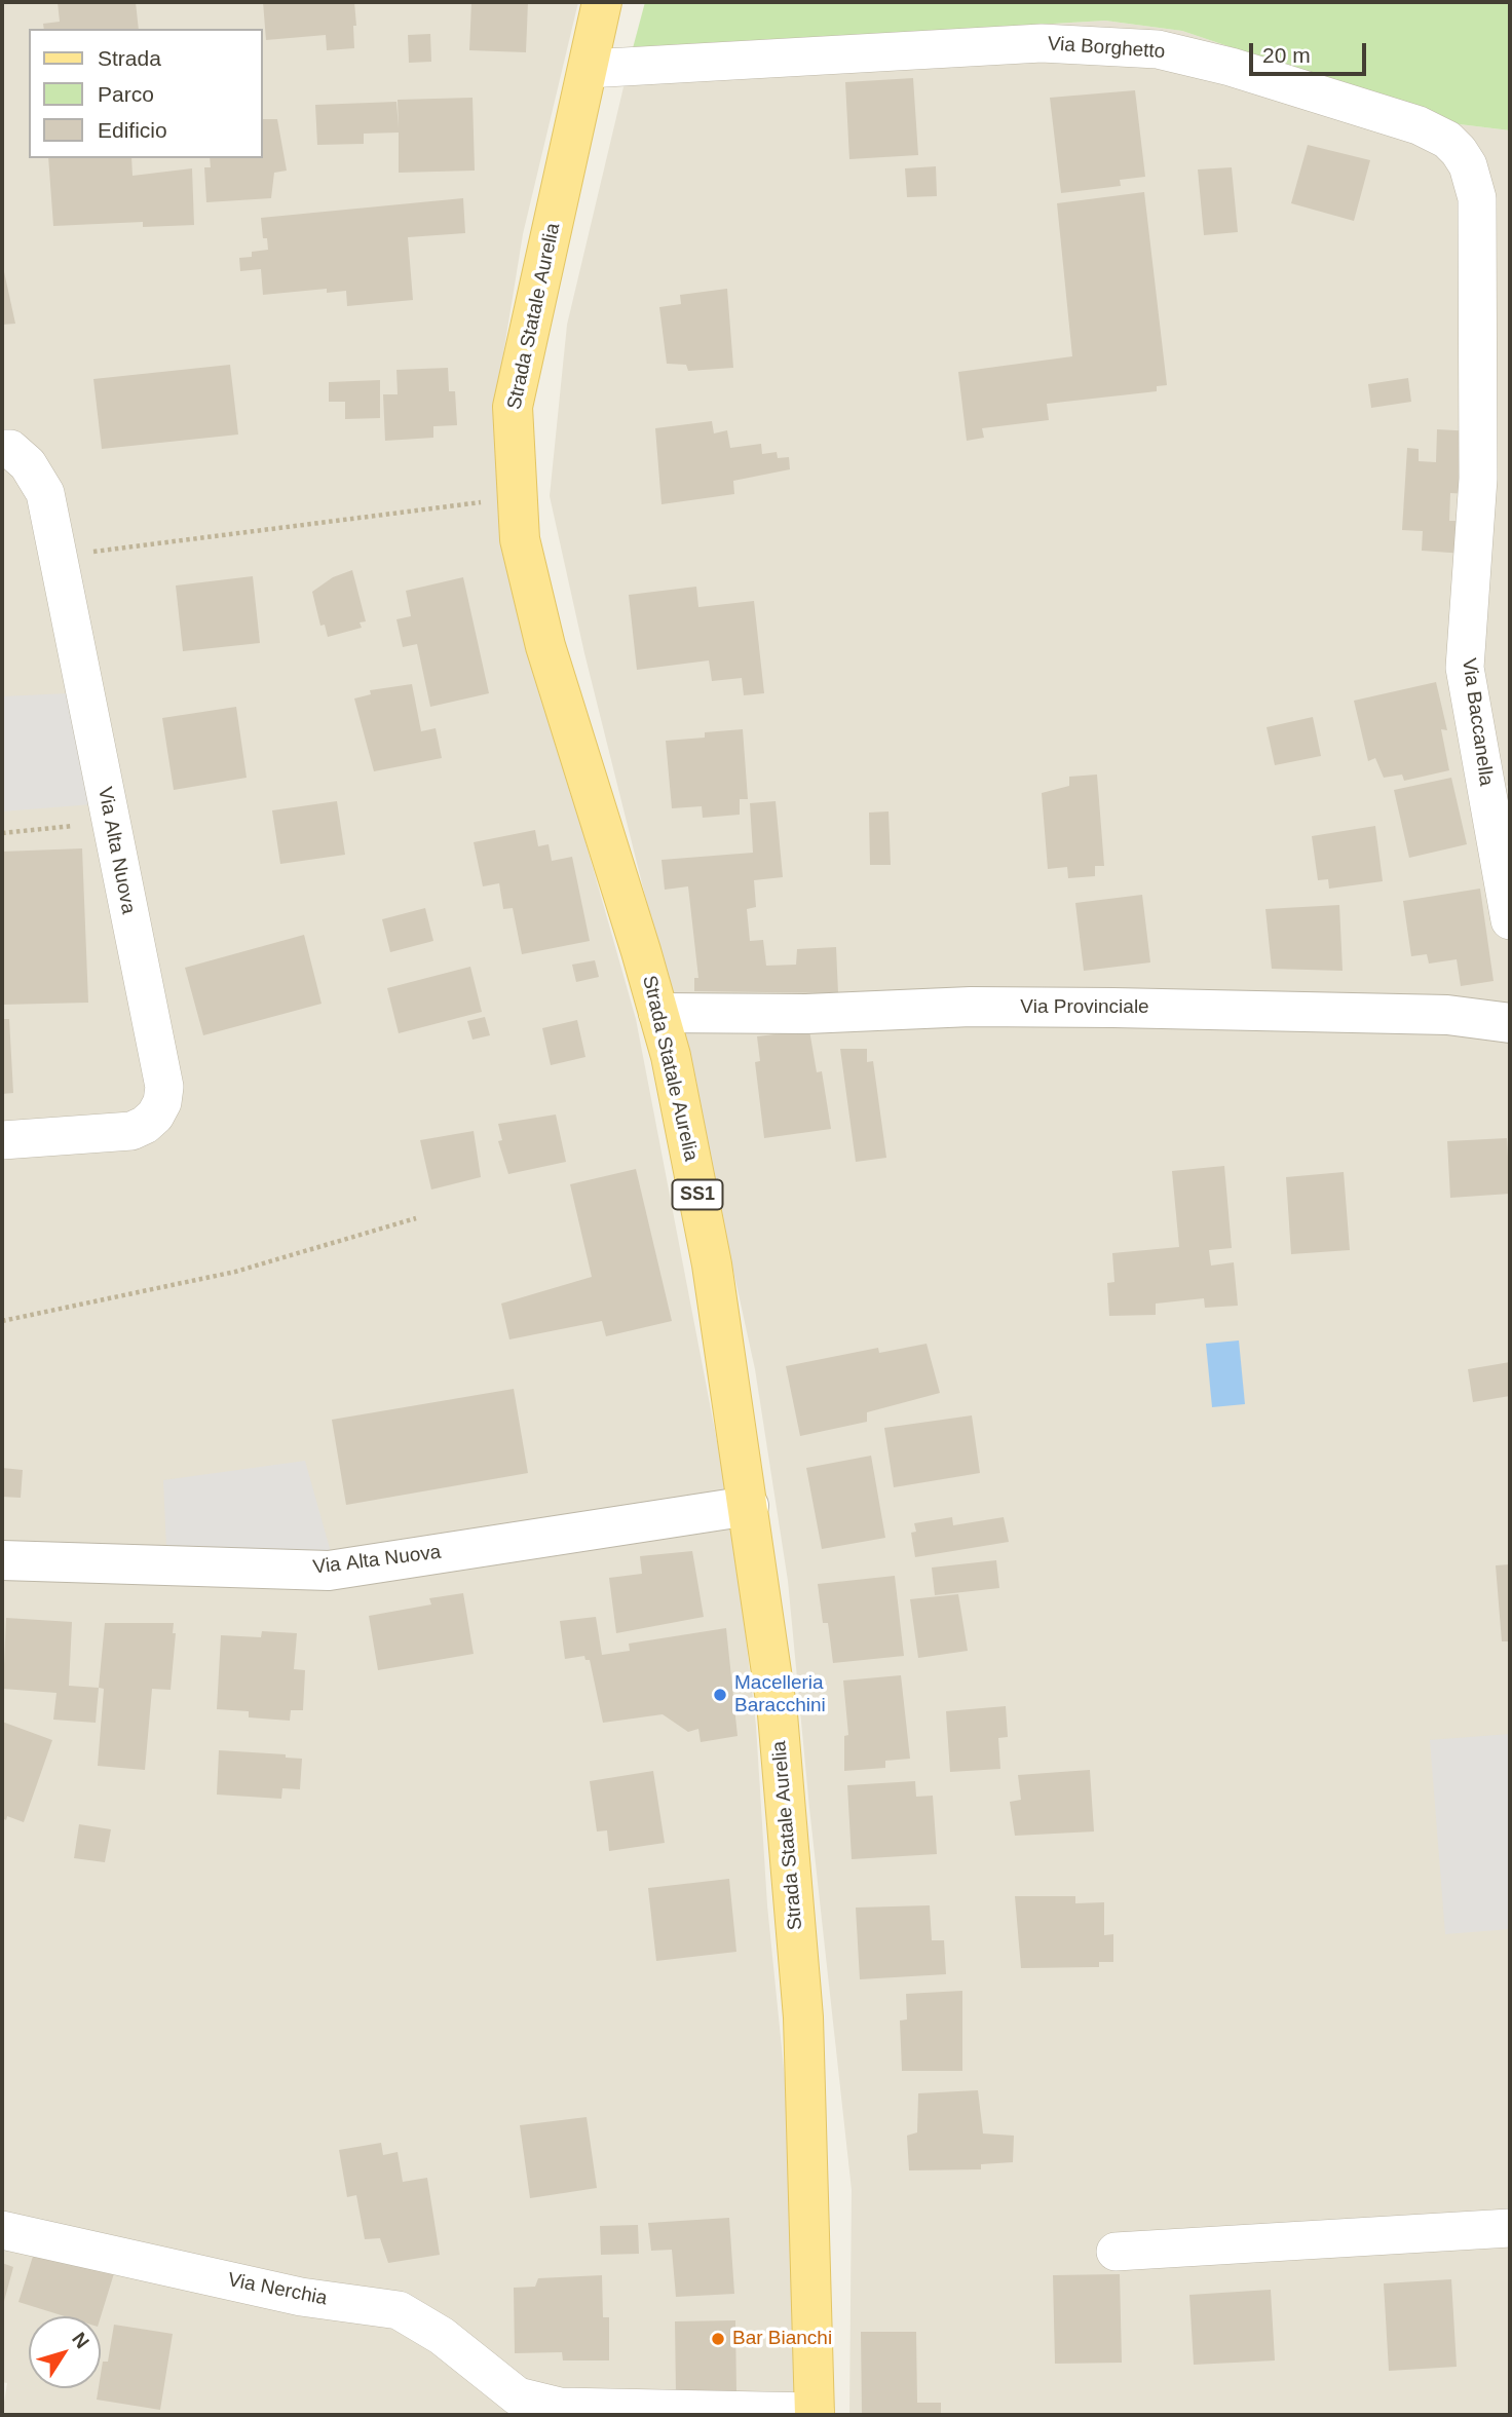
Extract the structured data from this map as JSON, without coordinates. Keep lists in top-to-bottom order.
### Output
{
  "streets": {
    "main road": ["Strada Statale Aurelia", "SS1"],
    "street": [
      "Via Borghetto",
      "Via Baccanella",
      "Via Alta Nuova",
      "Via Provinciale",
      "Via Nerchia"
    ]
  },
  "crossings": [
    ["Via Borghetto", "Strada Statale Aurelia"],
    ["Via Borghetto", "Via Baccanella"],
    ["Strada Statale Aurelia", "Via Alta Nuova"],
    ["Strada Statale Aurelia", "Via Provinciale"],
    ["Strada Statale Aurelia", "Via Nerchia"]
  ],
  "places": ["Macelleria Baracchini", "Bar Bianchi"],
  "legend": ["Strada", "Parco", "Edificio"],
  "scale_bar": "20 m",
  "north": "top right"
}
